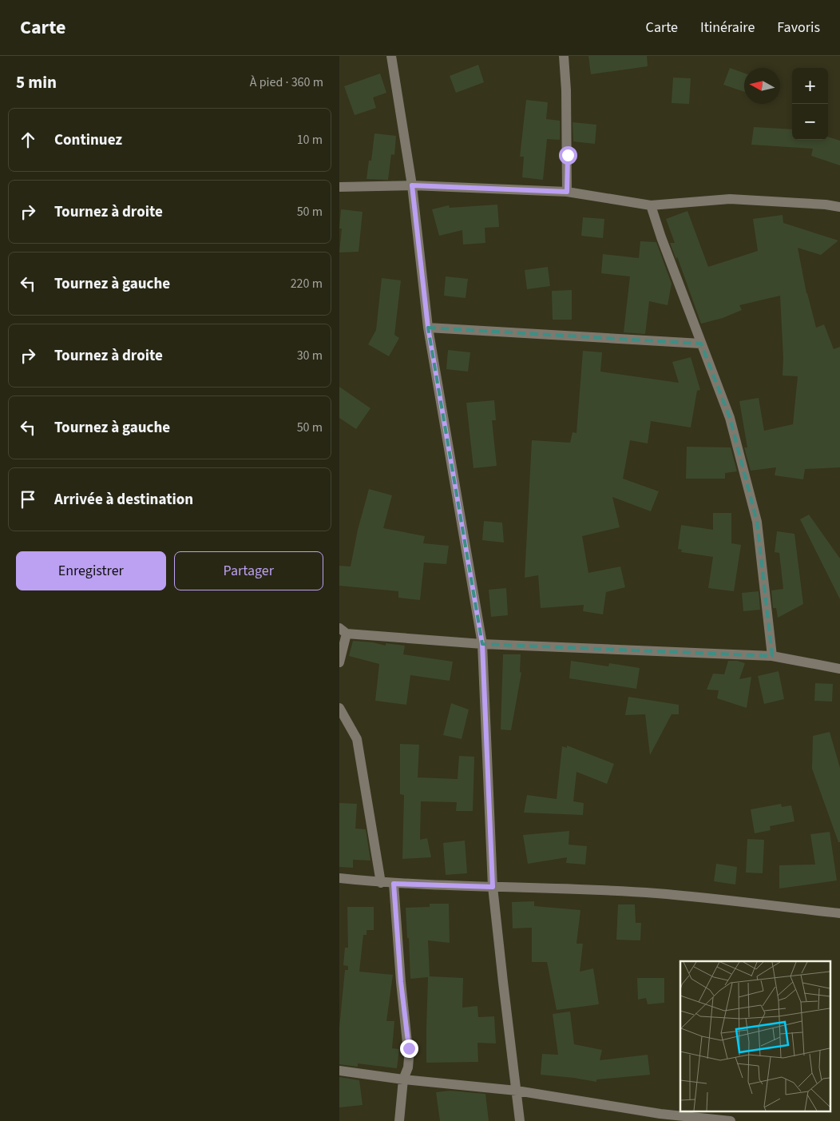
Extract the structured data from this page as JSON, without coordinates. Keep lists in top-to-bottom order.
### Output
{
  "north": "left",
  "page": {
    "header": "Carte",
    "nav": ["Carte", "Itinéraire", "Favoris"],
    "heading": ["5 min", "À pied · 360 m"],
    "map_buttons": ["+", "−"],
    "list": [
      ["Continuez", "10 m"],
      ["Tournez à droite", "50 m"],
      ["Tournez à gauche", "220 m"],
      ["Tournez à droite", "30 m"],
      ["Tournez à gauche", "50 m"],
      "Arrivée à destination"
    ],
    "buttons": ["Enregistrer", "Partager"]
  }
}
